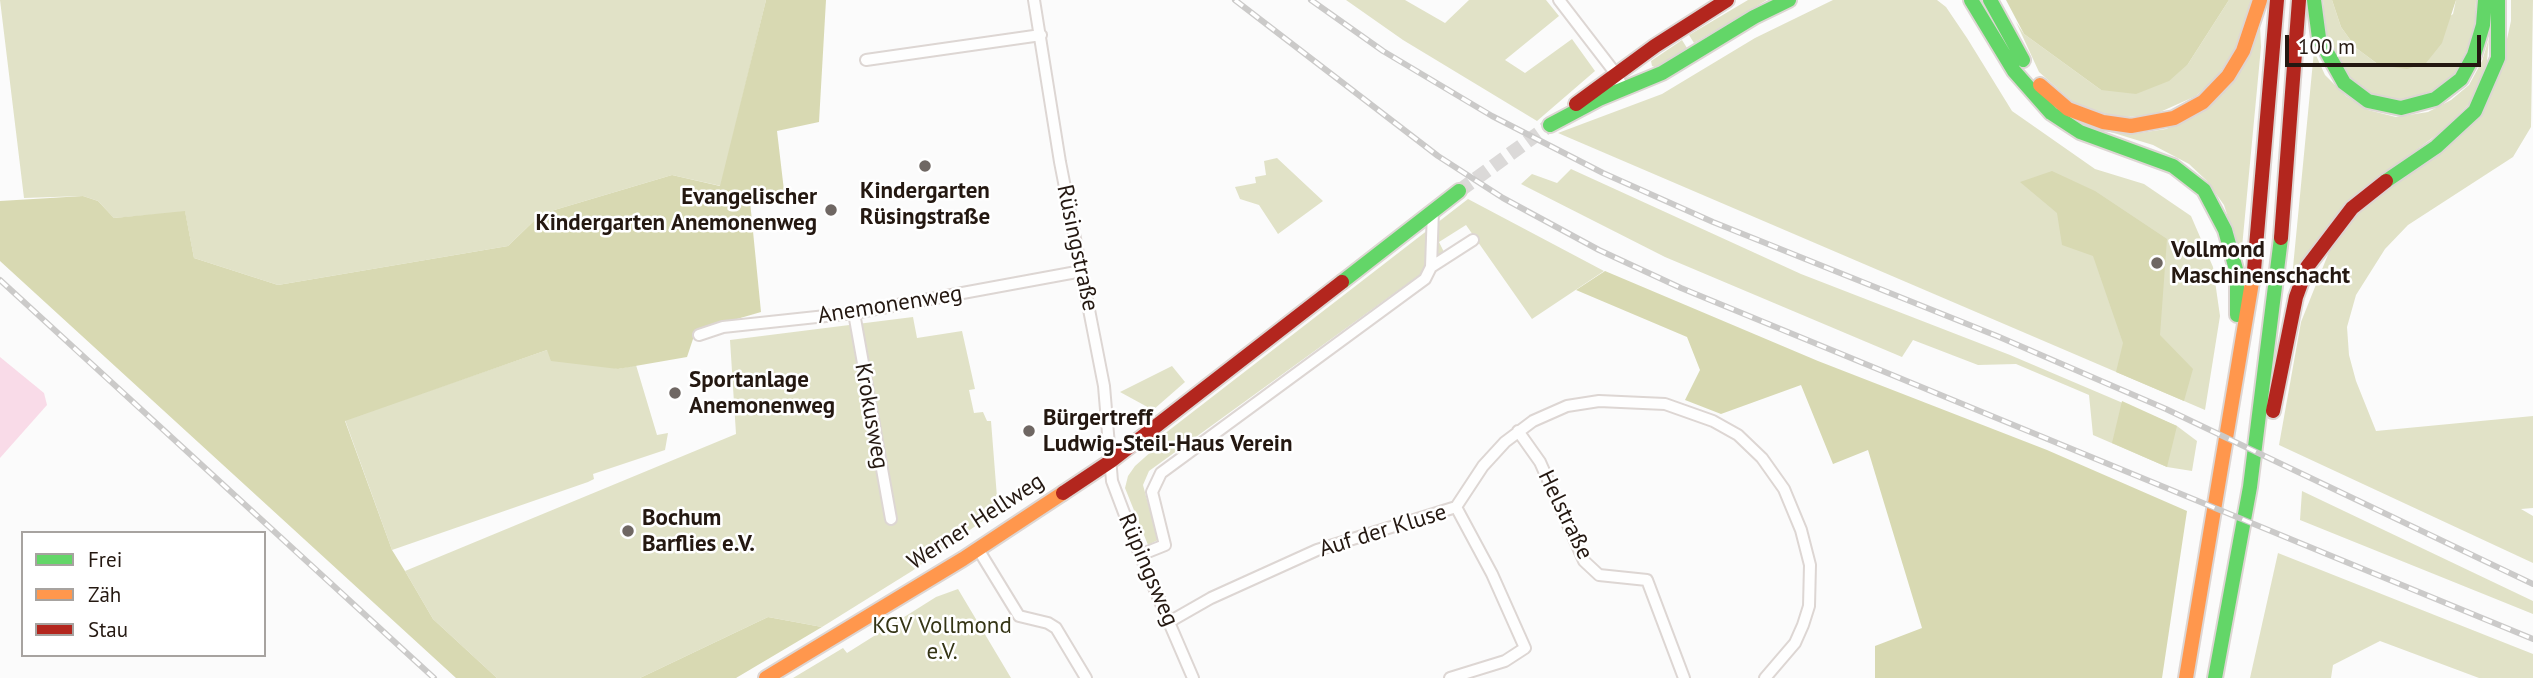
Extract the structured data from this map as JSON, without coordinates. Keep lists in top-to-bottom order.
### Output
{
  "streets": {
    "main road": ["Werner Hellweg"],
    "street": [
      "Rüsingstraße",
      "Anemonenweg",
      "Krokusweg",
      "Helstraße",
      "Auf der Kluse",
      "Rüpingsweg"
    ]
  },
  "crossings": [
    ["Rüsingstraße", "Anemonenweg"],
    ["Rüsingstraße", "Werner Hellweg"],
    ["Rüsingstraße", "Rüpingsweg"],
    ["Anemonenweg", "Krokusweg"],
    ["Werner Hellweg", "Rüpingsweg"],
    ["Auf der Kluse", "Rüpingsweg"]
  ],
  "parks": ["KGV Vollmond e.V."],
  "places": [
    "Kindergarten Rüsingstraße",
    "Evangelischer Kindergarten Anemonenweg",
    "Vollmond Maschinenschacht",
    "Sportanlage Anemonenweg",
    "Bürgertreff Ludwig-Steil-Haus Verein",
    "Bochum Barflies e.V."
  ],
  "legend": ["Frei", "Zäh", "Stau"],
  "scale_bar": "100 m"
}
